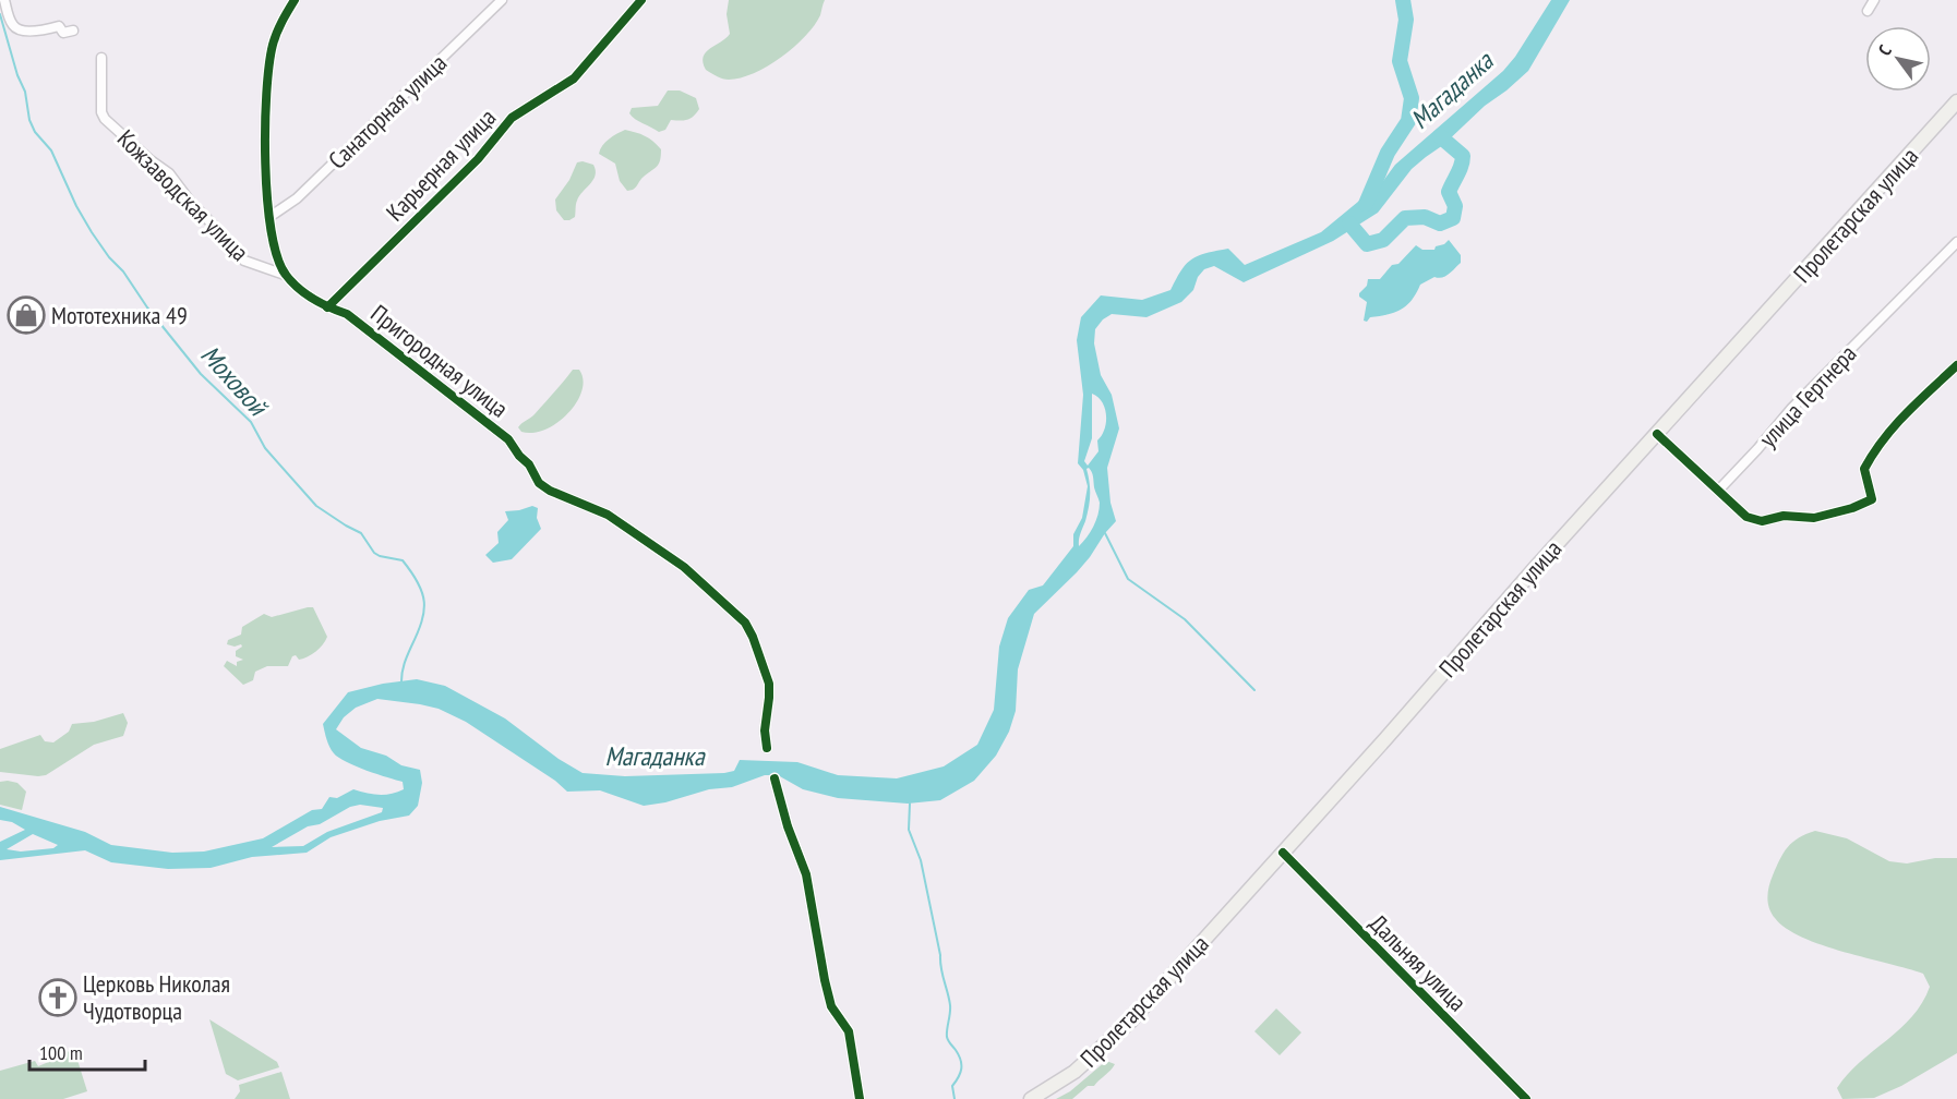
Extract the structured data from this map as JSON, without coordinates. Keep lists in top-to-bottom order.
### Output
{
  "streets": {
    "main road": ["Пролетарская улица"],
    "street": [
      "Санаторная улица",
      "Карьерная улица",
      "Кожзаводская улица",
      "Пригородная улица",
      "улица Гертнера",
      "Дальняя улица"
    ]
  },
  "crossings": [
    ["Санаторная улица", "Пригородная улица"],
    ["Карьерная улица", "Пригородная улица"],
    ["Кожзаводская улица", "Пригородная улица"],
    ["Пролетарская улица", "Дальняя улица"]
  ],
  "water": ["Магаданка", "Моховой"],
  "places": {
    "shop": ["Мототехника 49"],
    "church": ["Церковь Николая Чудотворца"]
  },
  "scale_bar": "100 m",
  "north": "top left"
}
